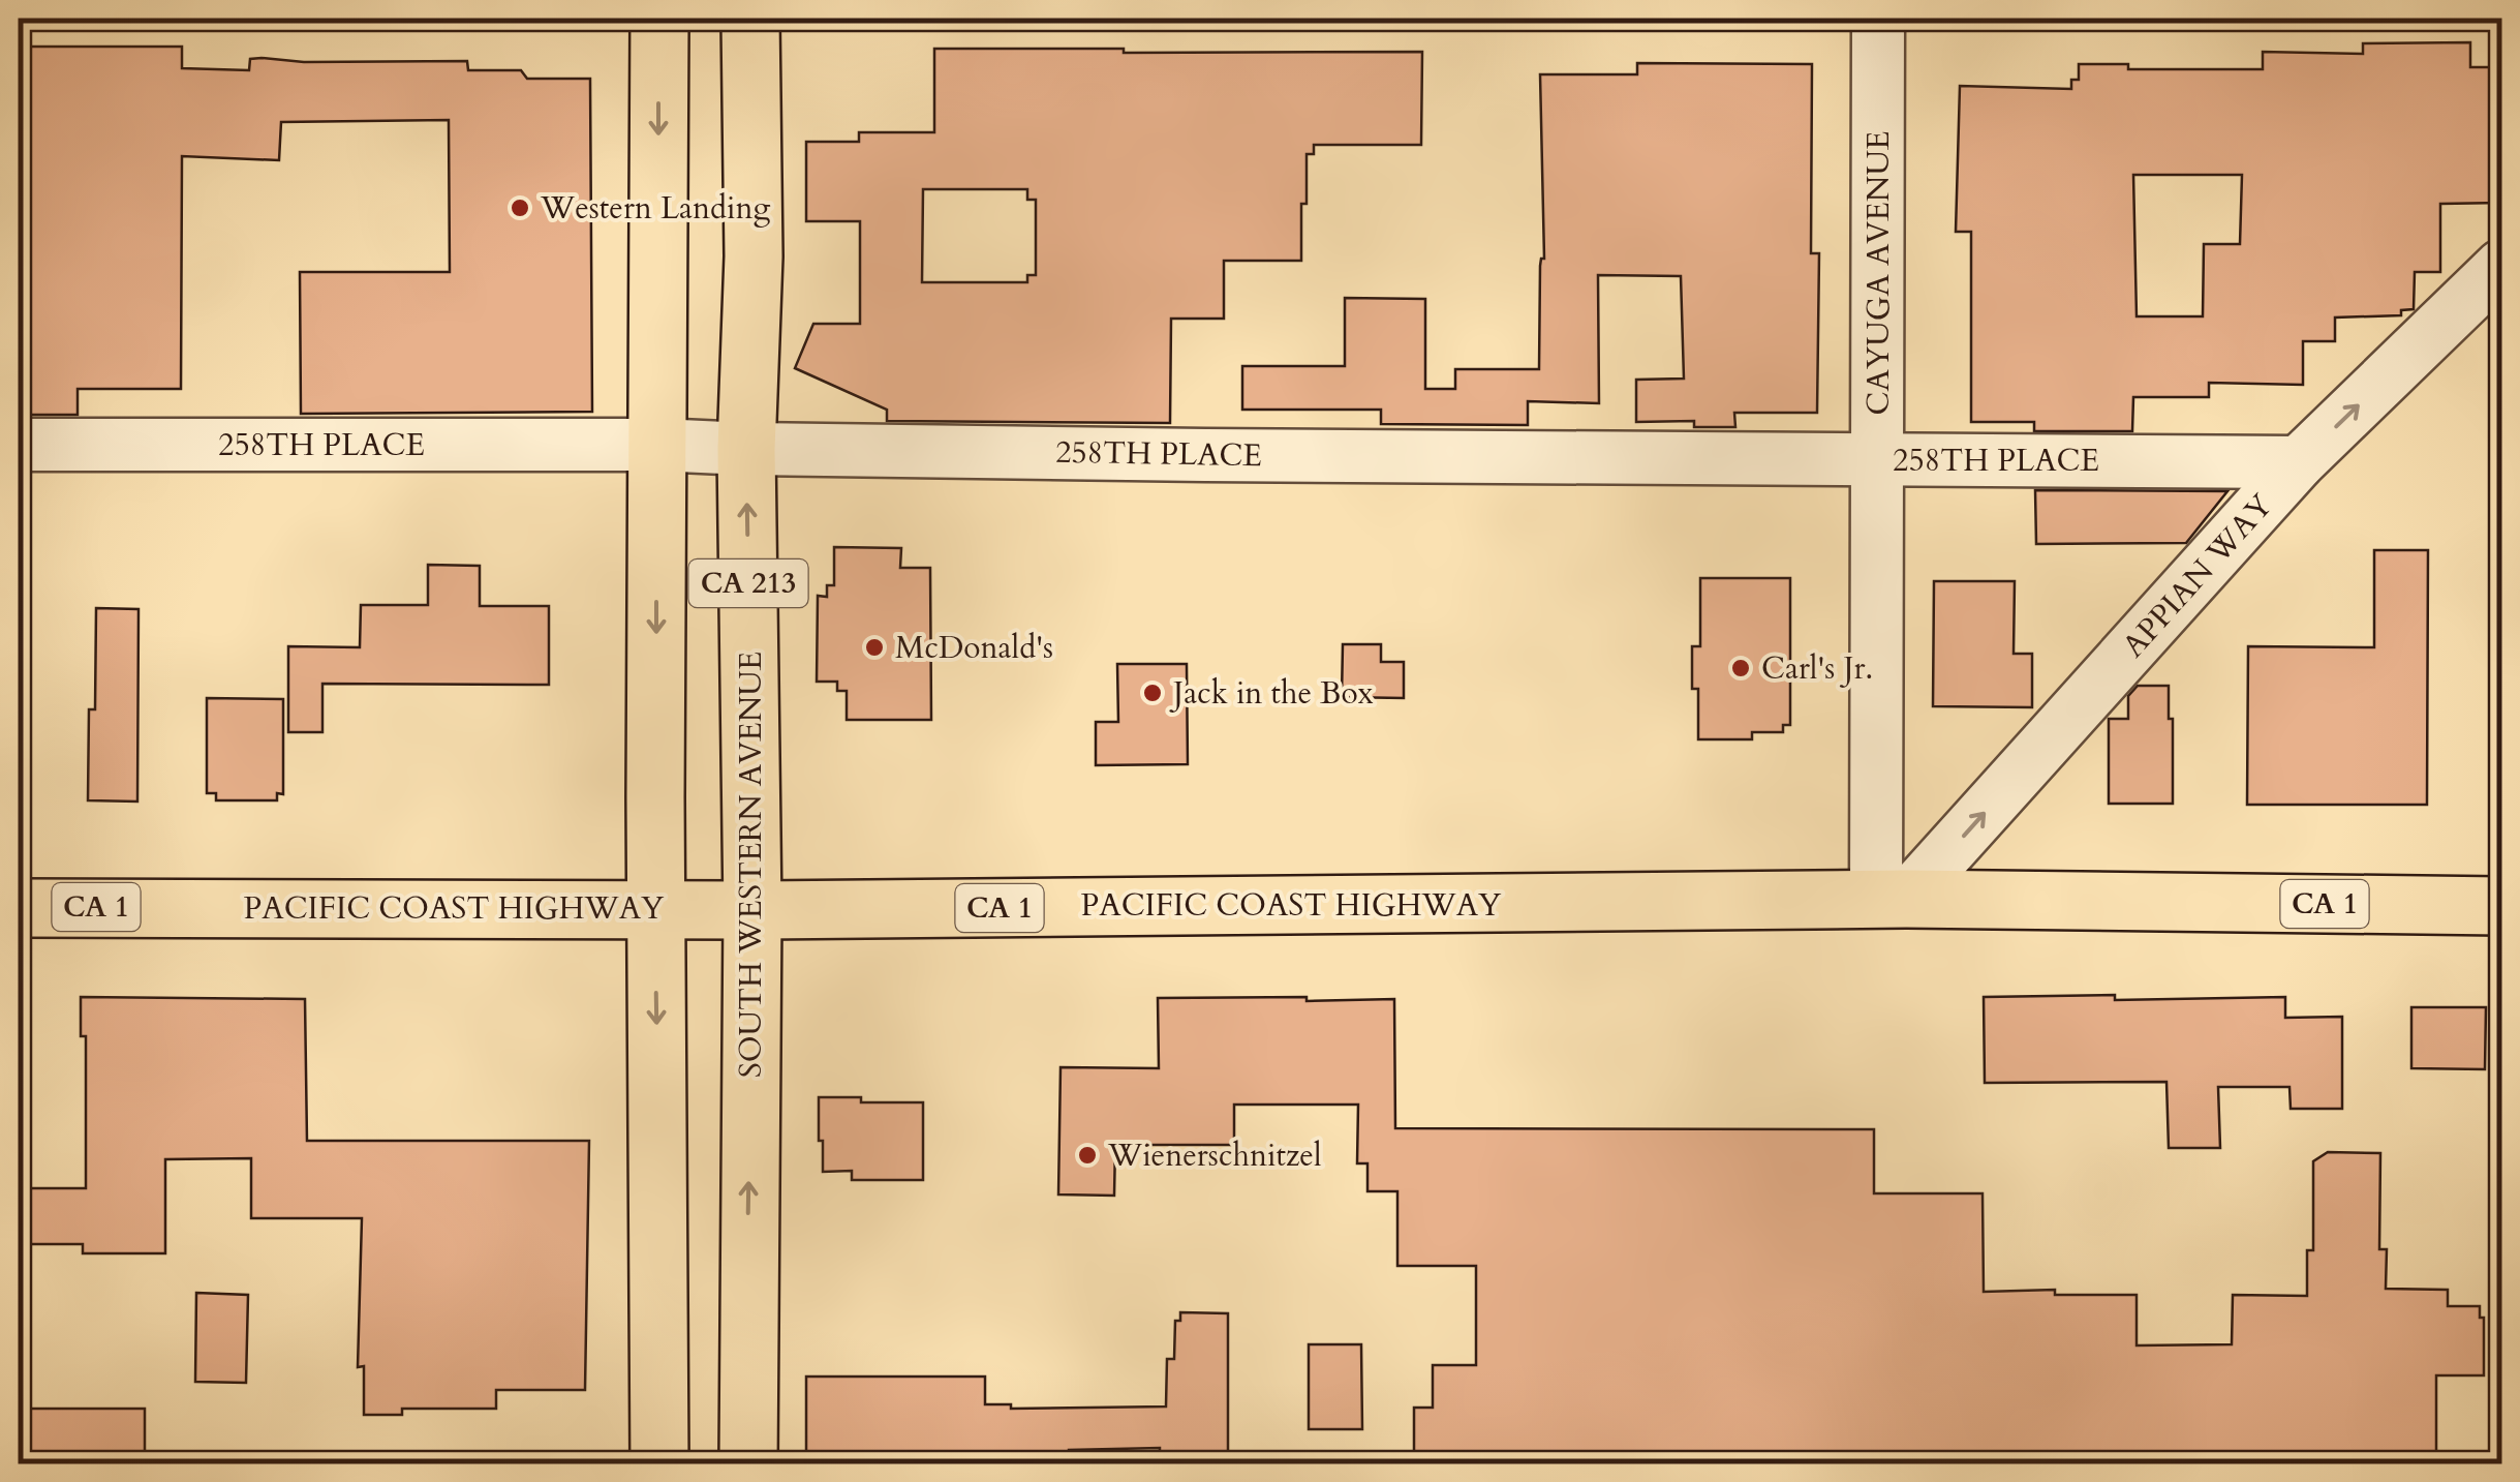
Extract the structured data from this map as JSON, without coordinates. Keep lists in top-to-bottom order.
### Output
{
  "streets": {
    "main road": [
      "CA 213",
      "SOUTH WESTERN AVENUE",
      "CA 1",
      "PACIFIC COAST HIGHWAY"
    ],
    "street": ["CAYUGA AVENUE", "258TH PLACE", "APPIAN WAY"]
  },
  "crossings": [
    ["CAYUGA AVENUE", "258TH PLACE"],
    ["CAYUGA AVENUE", "APPIAN WAY"],
    ["CAYUGA AVENUE", "PACIFIC COAST HIGHWAY"],
    ["258TH PLACE", "APPIAN WAY"],
    ["258TH PLACE", "CA 213"],
    ["258TH PLACE", "SOUTH WESTERN AVENUE"],
    ["APPIAN WAY", "PACIFIC COAST HIGHWAY"],
    ["CA 213", "PACIFIC COAST HIGHWAY"],
    ["SOUTH WESTERN AVENUE", "PACIFIC COAST HIGHWAY"]
  ],
  "one_way": ["APPIAN WAY"],
  "places": [
    "Western Landing",
    "McDonald's",
    "Carl's Jr.",
    "Jack in the Box",
    "Wienerschnitzel"
  ]
}
